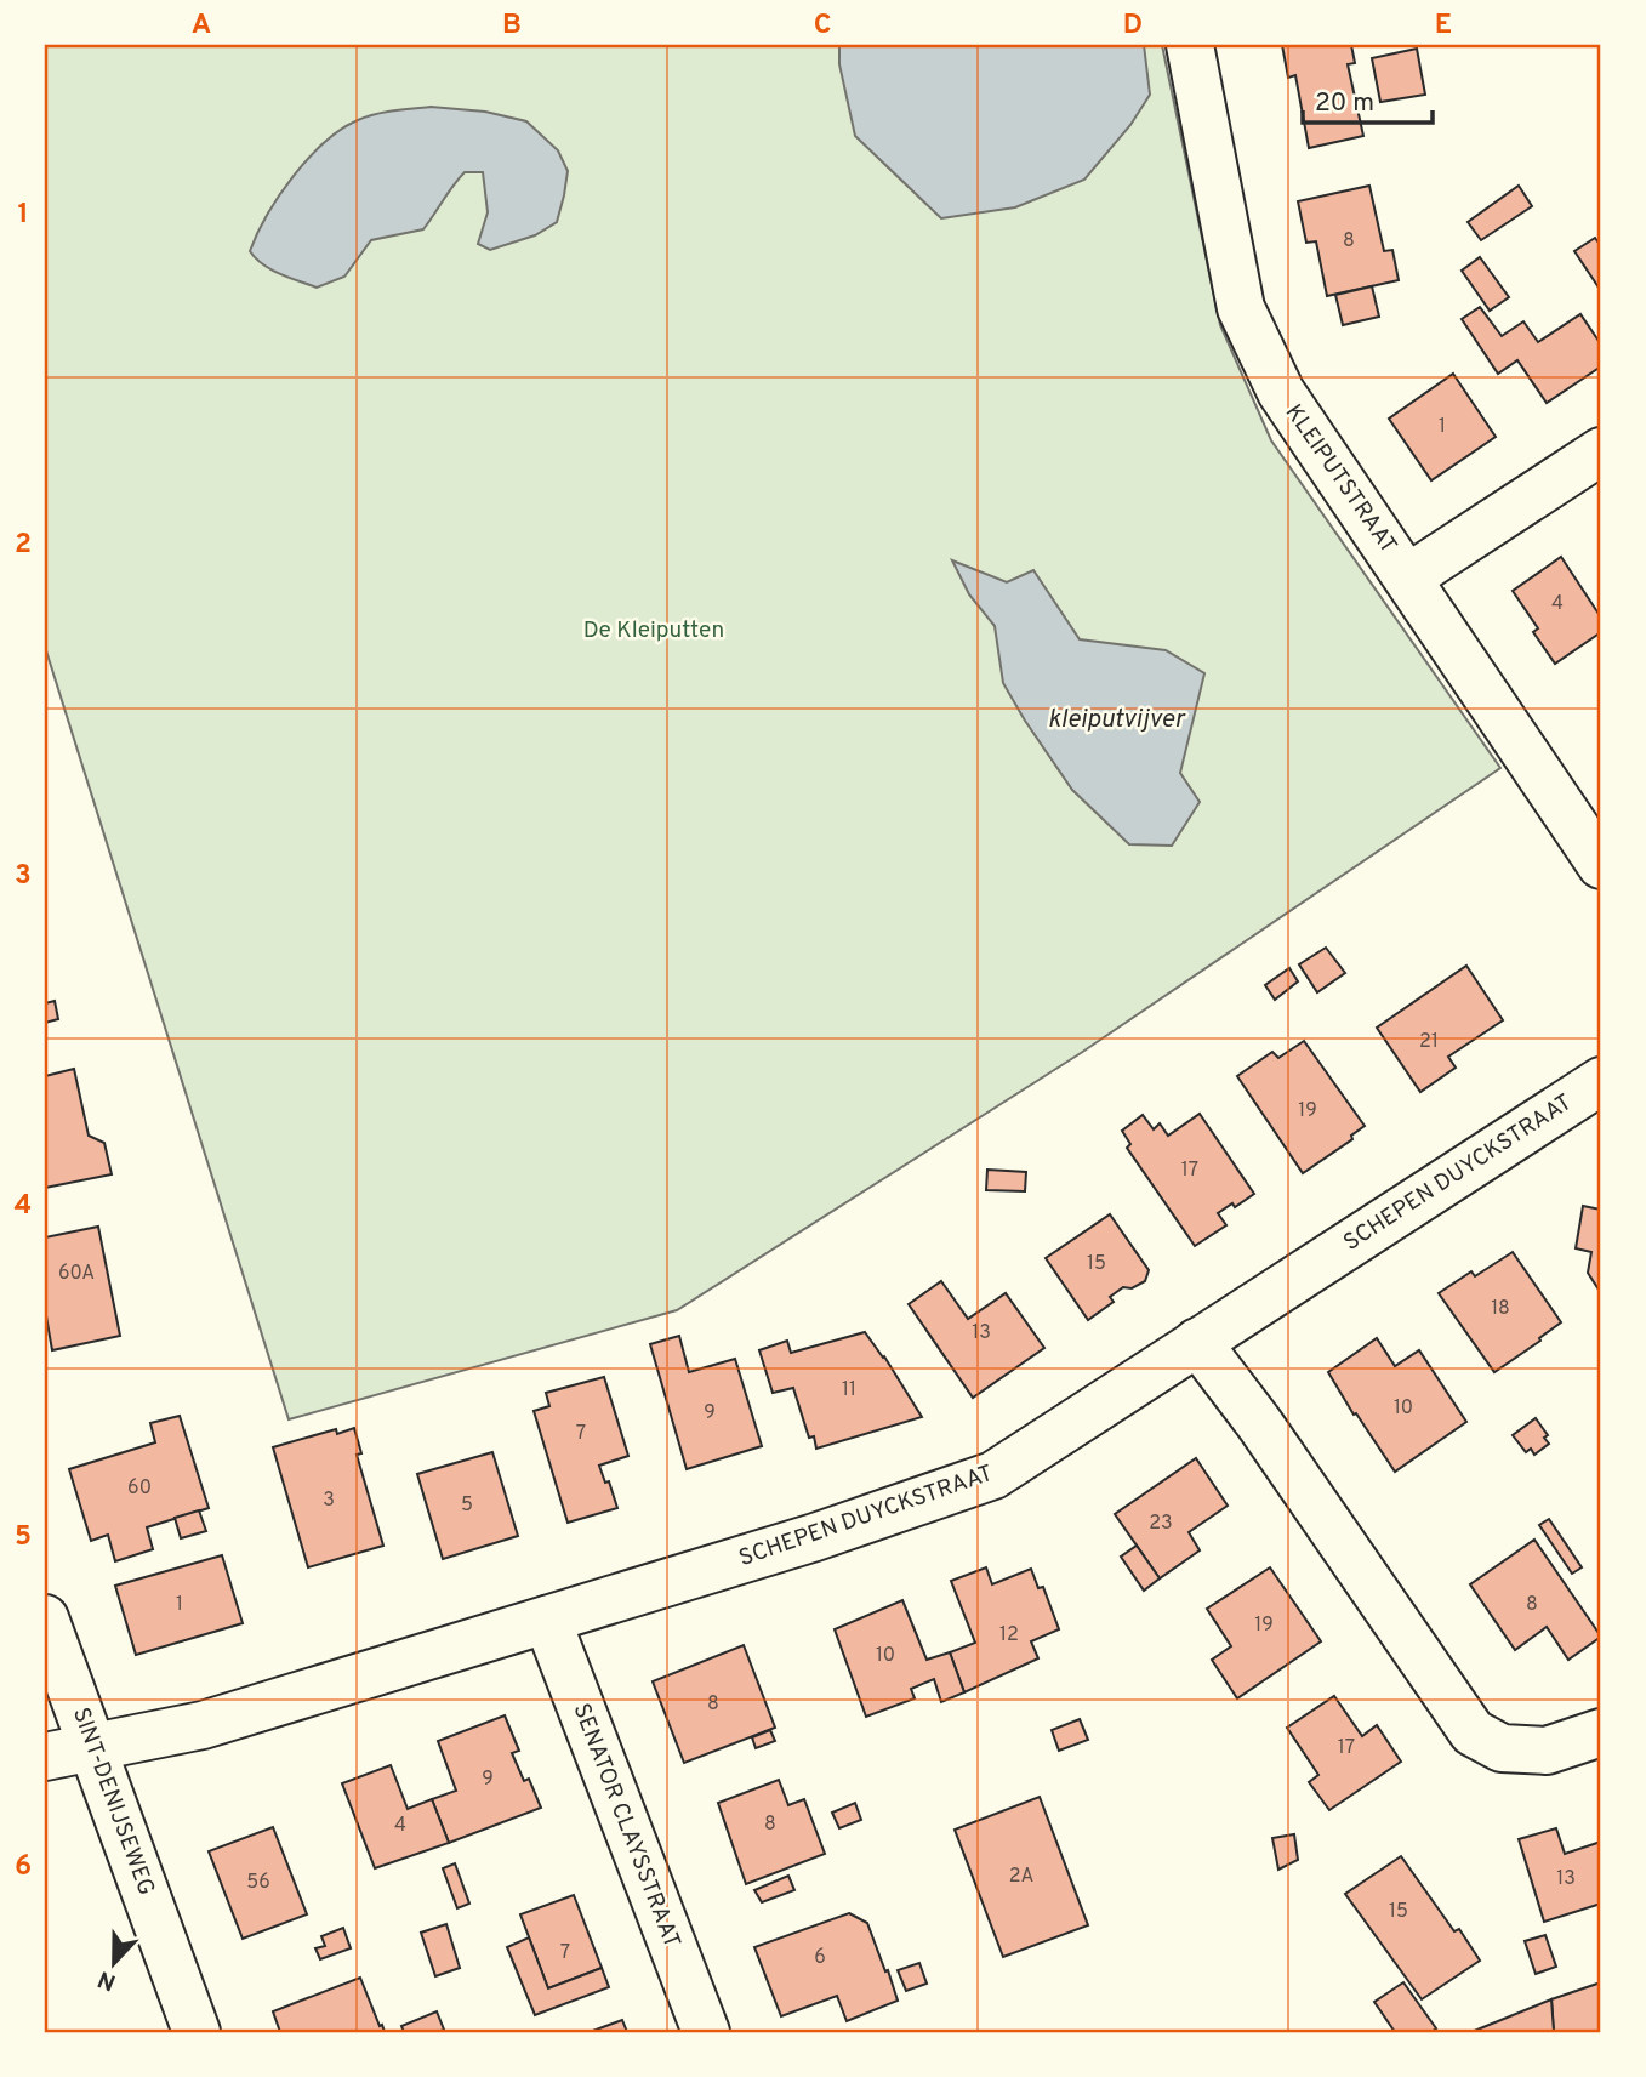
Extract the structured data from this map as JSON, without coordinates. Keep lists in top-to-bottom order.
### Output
{
  "streets": {
    "street": [
      "KLEIPUTSTRAAT",
      "SCHEPEN DUYCKSTRAAT",
      "SINT-DENIJSEWEG",
      "SENATOR CLAYSSTRAAT"
    ]
  },
  "crossings": [
    ["SCHEPEN DUYCKSTRAAT", "SINT-DENIJSEWEG"],
    ["SCHEPEN DUYCKSTRAAT", "SENATOR CLAYSSTRAAT"]
  ],
  "water": ["kleiputvijver"],
  "parks": ["De Kleiputten"],
  "house_numbers": [
    "8",
    "1",
    "4",
    "21",
    "19",
    "17",
    "15",
    "60A",
    "18",
    "13",
    "11",
    "10",
    "9",
    "7",
    "60",
    "3",
    "5",
    "23",
    "1",
    "8",
    "19",
    "12",
    "10",
    "8",
    "17",
    "9",
    "8",
    "4",
    "2A",
    "13",
    "56",
    "15",
    "7",
    "6"
  ],
  "scale_bar": "20 m",
  "north": "bottom",
  "grid": {
    "columns": [
      "A",
      "B",
      "C",
      "D",
      "E"
    ],
    "rows": [
      "1",
      "2",
      "3",
      "4",
      "5",
      "6"
    ]
  }
}
